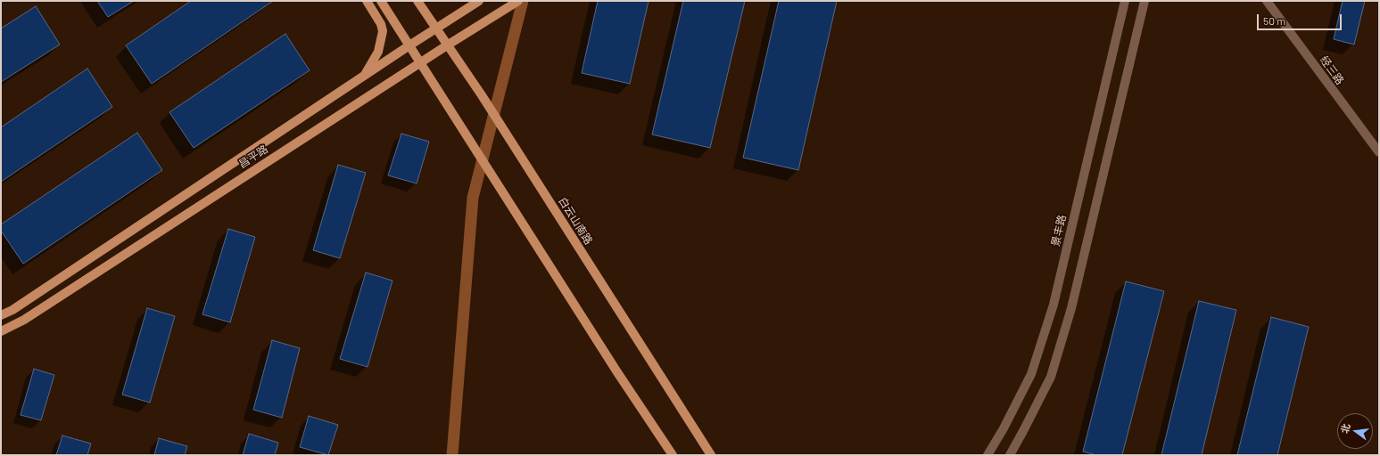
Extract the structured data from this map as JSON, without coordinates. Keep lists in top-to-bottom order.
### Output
{
  "streets": {
    "main road": ["昌平路", "白云山南路"],
    "street": ["经三路", "景丰路"]
  },
  "crossings": [
    ["昌平路", "白云山南路"]
  ],
  "scale_bar": "50 m",
  "north": "left"
}
